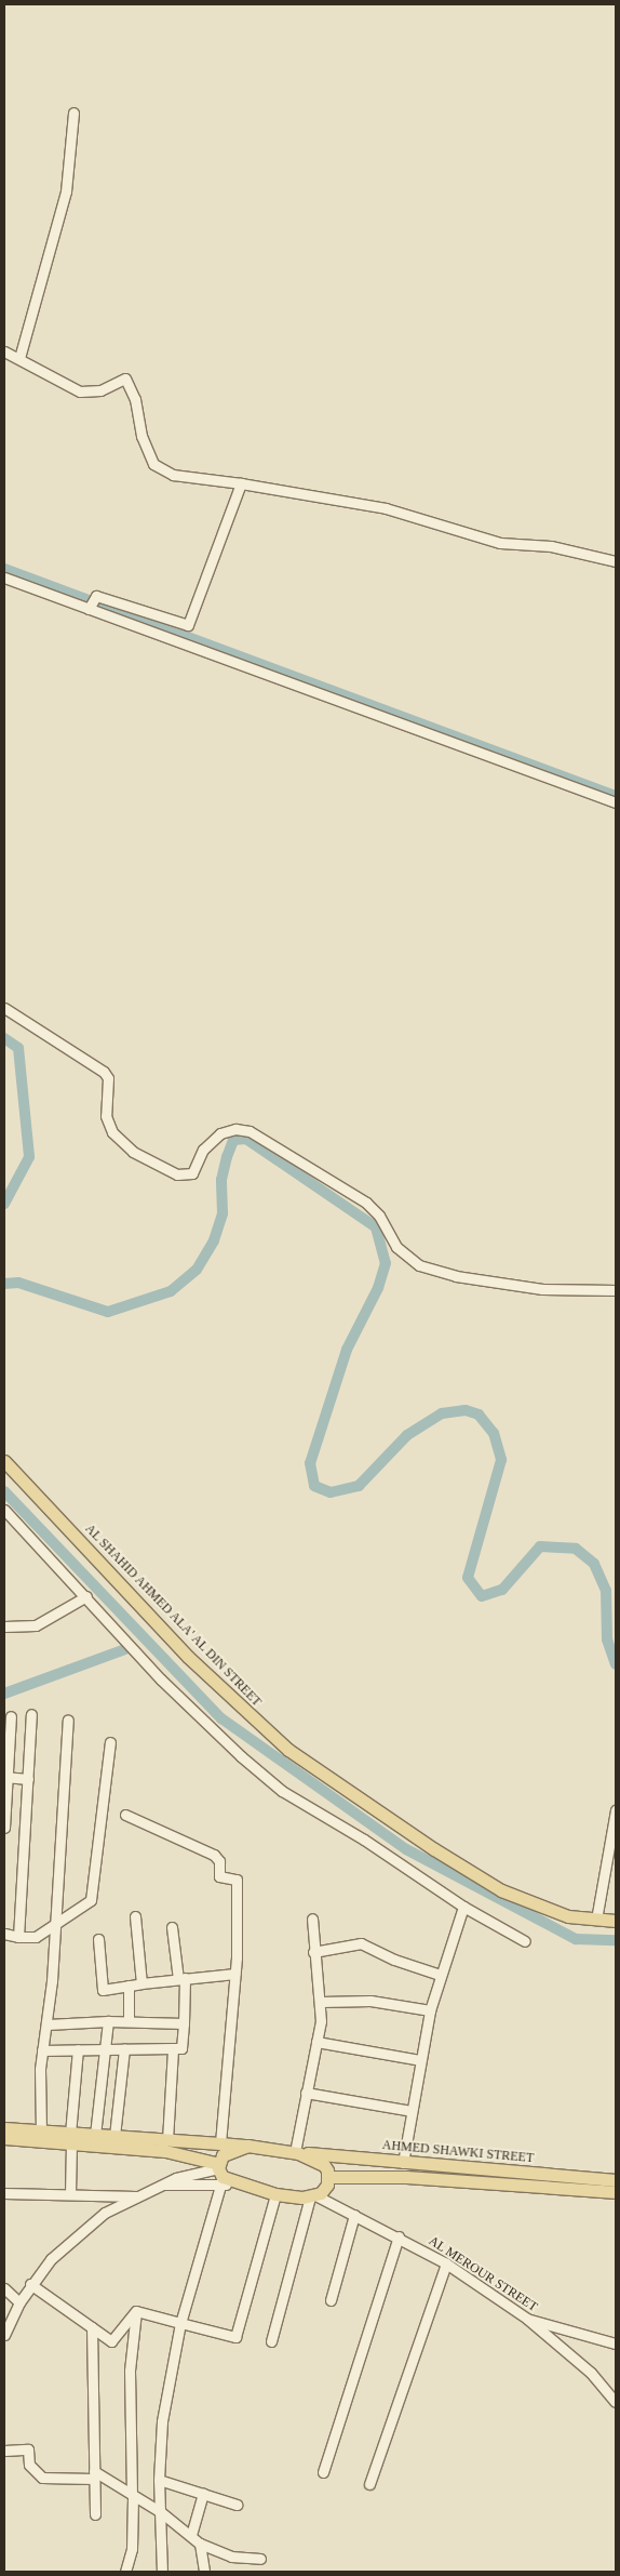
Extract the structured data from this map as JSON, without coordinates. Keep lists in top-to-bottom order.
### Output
{
  "streets": {
    "main road": ["AL SHAHID AHMED ALA' AL DIN STREET", "AHMED SHAWKI STREET"],
    "street": ["AL MEROUR STREET"]
  }
}
